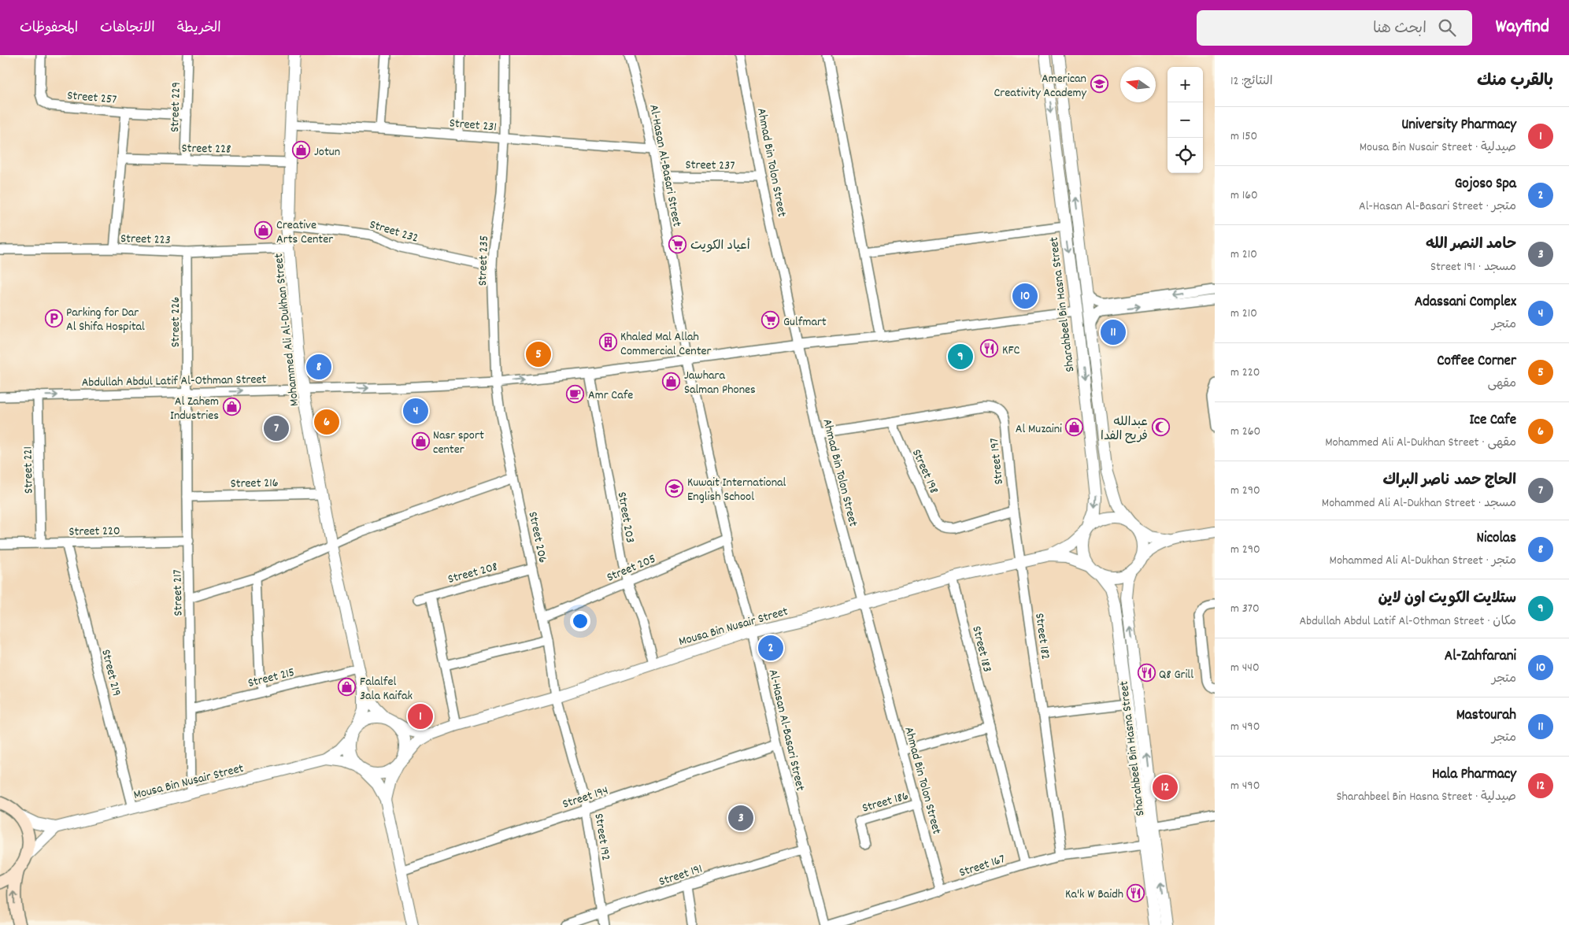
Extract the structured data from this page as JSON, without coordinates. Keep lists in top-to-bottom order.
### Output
{
  "streets": {
    "street": [
      "Street 257",
      "Street 229",
      "Street 231",
      "Street 228",
      "Ahmad Bin Tolon Street",
      "Street 237",
      "Al-Hasan Al-Basari Street",
      "Street 232",
      "Street 223",
      "Street 235",
      "Sharahbeel Bin Hasna Street",
      "Street 226",
      "Mohammed Ali Al-Dukhan Street",
      "Abdullah Abdul Latif Al-Othman Street",
      "Street 197",
      "Street 221",
      "Street 198",
      "Street 216",
      "Street 203",
      "Street 220",
      "Street 206",
      "Street 205",
      "Street 208",
      "Street 217",
      "Mousa Bin Nusair Street",
      "Street 182",
      "Street 183",
      "Street 219",
      "Street 215",
      "Street 194",
      "Street 186",
      "Street 192",
      "Street 167",
      "Street 191"
    ]
  },
  "crossings": [
    ["Street 257", "Street 229"],
    ["Street 229", "Street 228"],
    ["Street 231", "Al-Hasan Al-Basari Street"],
    ["Street 231", "Street 235"],
    ["Street 231", "Mohammed Ali Al-Dukhan Street"],
    ["Street 228", "Mohammed Ali Al-Dukhan Street"],
    ["Ahmad Bin Tolon Street", "Street 237"],
    ["Ahmad Bin Tolon Street", "Abdullah Abdul Latif Al-Othman Street"],
    ["Ahmad Bin Tolon Street", "Mousa Bin Nusair Street"],
    ["Ahmad Bin Tolon Street", "Street 186"],
    ["Ahmad Bin Tolon Street", "Street 167"],
    ["Street 237", "Al-Hasan Al-Basari Street"],
    ["Al-Hasan Al-Basari Street", "Abdullah Abdul Latif Al-Othman Street"],
    ["Al-Hasan Al-Basari Street", "Street 205"],
    ["Al-Hasan Al-Basari Street", "Mousa Bin Nusair Street"],
    ["Al-Hasan Al-Basari Street", "Street 194"],
    ["Al-Hasan Al-Basari Street", "Street 191"],
    ["Street 232", "Street 235"],
    ["Street 232", "Mohammed Ali Al-Dukhan Street"],
    ["Street 223", "Street 226"],
    ["Street 223", "Mohammed Ali Al-Dukhan Street"],
    ["Street 235", "Abdullah Abdul Latif Al-Othman Street"],
    ["Street 235", "Street 206"],
    ["Sharahbeel Bin Hasna Street", "Abdullah Abdul Latif Al-Othman Street"],
    ["Sharahbeel Bin Hasna Street", "Mousa Bin Nusair Street"],
    ["Sharahbeel Bin Hasna Street", "Street 167"],
    ["Street 226", "Abdullah Abdul Latif Al-Othman Street"],
    ["Street 226", "Street 217"],
    ["Mohammed Ali Al-Dukhan Street", "Abdullah Abdul Latif Al-Othman Street"],
    ["Mohammed Ali Al-Dukhan Street", "Street 216"],
    ["Mohammed Ali Al-Dukhan Street", "Mousa Bin Nusair Street"],
    ["Mohammed Ali Al-Dukhan Street", "Street 215"],
    ["Abdullah Abdul Latif Al-Othman Street", "Street 221"],
    ["Abdullah Abdul Latif Al-Othman Street", "Street 203"],
    ["Abdullah Abdul Latif Al-Othman Street", "Street 206"],
    ["Abdullah Abdul Latif Al-Othman Street", "Street 217"],
    ["Street 197", "Street 198"],
    ["Street 197", "Mousa Bin Nusair Street"],
    ["Street 197", "Street 182"],
    ["Street 221", "Street 220"],
    ["Street 216", "Street 217"],
    ["Street 203", "Street 205"],
    ["Street 203", "Mousa Bin Nusair Street"],
    ["Street 220", "Street 217"],
    ["Street 220", "Street 219"],
    ["Street 206", "Street 205"],
    ["Street 206", "Street 208"],
    ["Street 206", "Mousa Bin Nusair Street"],
    ["Street 206", "Street 192"],
    ["Street 217", "Mousa Bin Nusair Street"],
    ["Street 217", "Street 215"],
    ["Mousa Bin Nusair Street", "Street 182"],
    ["Mousa Bin Nusair Street", "Street 183"],
    ["Mousa Bin Nusair Street", "Street 219"],
    ["Mousa Bin Nusair Street", "Street 192"],
    ["Street 182", "Street 167"],
    ["Street 183", "Street 167"],
    ["Street 194", "Street 192"],
    ["Street 192", "Street 191"]
  ],
  "one_way": ["Abdullah Abdul Latif Al-Othman Street"],
  "places": {
    "school or university": ["American Creativity Academy", "Kuwait International English School"],
    "shop": [
      "Jotun",
      "Creative Arts Center",
      "Jawhara Salman Phones",
      "Al Zahem Industries",
      "Al Muzaini",
      "Nasr sport center",
      "Falalfel 3ala Kaifak"
    ],
    "supermarket": ["أعياد الكويت", "Gulfmart"],
    "parking": ["Parking for Dar Al Shifa Hospital"],
    "building": ["Khaled Mal Allah Commercial Center"],
    "restaurant": ["KFC", "Q8 Grill", "Ka'k W Baidh"],
    "cafe": ["Amr Cafe"],
    "mosque": ["عبدالله فريح الفدا"]
  },
  "north": "left",
  "page": {
    "header": "Wayfind",
    "search": "ابحث هنا",
    "nav": ["الخريطة", "الاتجاهات", "المحفوظات"],
    "heading": ["بالقرب منك", "النتائج: 12"],
    "map_buttons": ["+", "−"],
    "list": [
      {
        "mark": "1",
        "name": "University Pharmacy",
        "note": "صيدلية · Mousa Bin Nusair Street",
        "value": "150 m"
      },
      {
        "mark": "2",
        "name": "Gojoso Spa",
        "note": "متجر · Al-Hasan Al-Basari Street",
        "value": "160 m"
      },
      {
        "mark": "3",
        "name": "حامد النصر الله",
        "note": "مسجد · Street 191",
        "value": "210 m"
      },
      {
        "mark": "4",
        "name": "Adassani Complex",
        "note": "متجر",
        "value": "210 m"
      },
      {
        "mark": "5",
        "name": "Coffee Corner",
        "note": "مقهى",
        "value": "220 m"
      },
      {
        "mark": "6",
        "name": "Ice Cafe",
        "note": "مقهى · Mohammed Ali Al-Dukhan Street",
        "value": "260 m"
      },
      {
        "mark": "7",
        "name": "الحاج حمد ناصر البراك",
        "note": "مسجد · Mohammed Ali Al-Dukhan Street",
        "value": "290 m"
      },
      {
        "mark": "8",
        "name": "Nicolas",
        "note": "متجر · Mohammed Ali Al-Dukhan Street",
        "value": "290 m"
      },
      {
        "mark": "9",
        "name": "ستلايت الكويت اون لاين",
        "note": "مكان · Abdullah Abdul Latif Al-Othman Street",
        "value": "370 m"
      },
      {
        "mark": "10",
        "name": "Al-Zahfarani",
        "note": "متجر",
        "value": "440 m"
      },
      {
        "mark": "11",
        "name": "Mastourah",
        "note": "متجر",
        "value": "490 m"
      },
      {
        "mark": "12",
        "name": "Hala Pharmacy",
        "note": "صيدلية · Sharahbeel Bin Hasna Street",
        "value": "490 m"
      }
    ],
    "pins": [
      "10",
      "11",
      "5",
      "9",
      "8",
      "4",
      "6",
      "7",
      "2",
      "1",
      "12",
      "3"
    ]
  }
}
